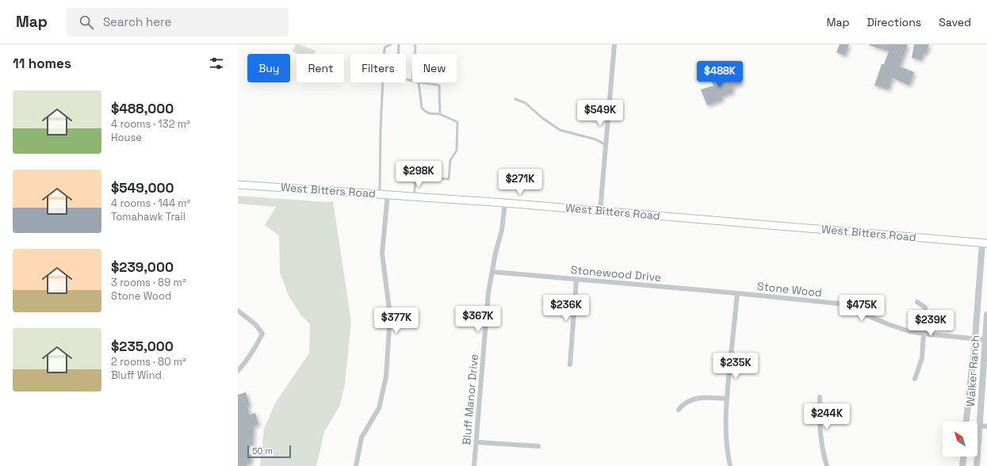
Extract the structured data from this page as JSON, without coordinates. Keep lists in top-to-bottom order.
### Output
{
  "streets": {
    "main road": ["West Bitters Road"],
    "street": [
      "Stonewood Drive",
      "Stone Wood",
      "Walker Ranch",
      "Bluff Manor Drive"
    ]
  },
  "crossings": [
    ["West Bitters Road", "Walker Ranch"],
    ["West Bitters Road", "Bluff Manor Drive"],
    ["Stonewood Drive", "Stone Wood"],
    ["Stonewood Drive", "Bluff Manor Drive"],
    ["Stone Wood", "Walker Ranch"]
  ],
  "scale_bar": "50 m",
  "north": "top left",
  "page": {
    "header": "Map",
    "search": "Search here",
    "nav": ["Map", "Directions", "Saved"],
    "heading": "11 homes",
    "chip": [
      "Buy",
      "Rent",
      "Filters",
      "New"
    ],
    "price": [
      "$488K",
      "$549K",
      "$298K",
      "$271K",
      "$236K",
      "$475K",
      "$367K",
      "$377K",
      "$239K",
      "$235K",
      "$244K"
    ],
    "list": [
      {
        "name": "$488,000",
        "note": "4 rooms · 132 m² · House"
      },
      {
        "name": "$549,000",
        "note": "4 rooms · 144 m² · Tomahawk Trail"
      },
      {
        "name": "$239,000",
        "note": "3 rooms · 89 m² · Stone Wood"
      },
      {
        "name": "$235,000",
        "note": "2 rooms · 80 m² · Bluff Wind"
      }
    ],
    "scale": "50 m"
  }
}
